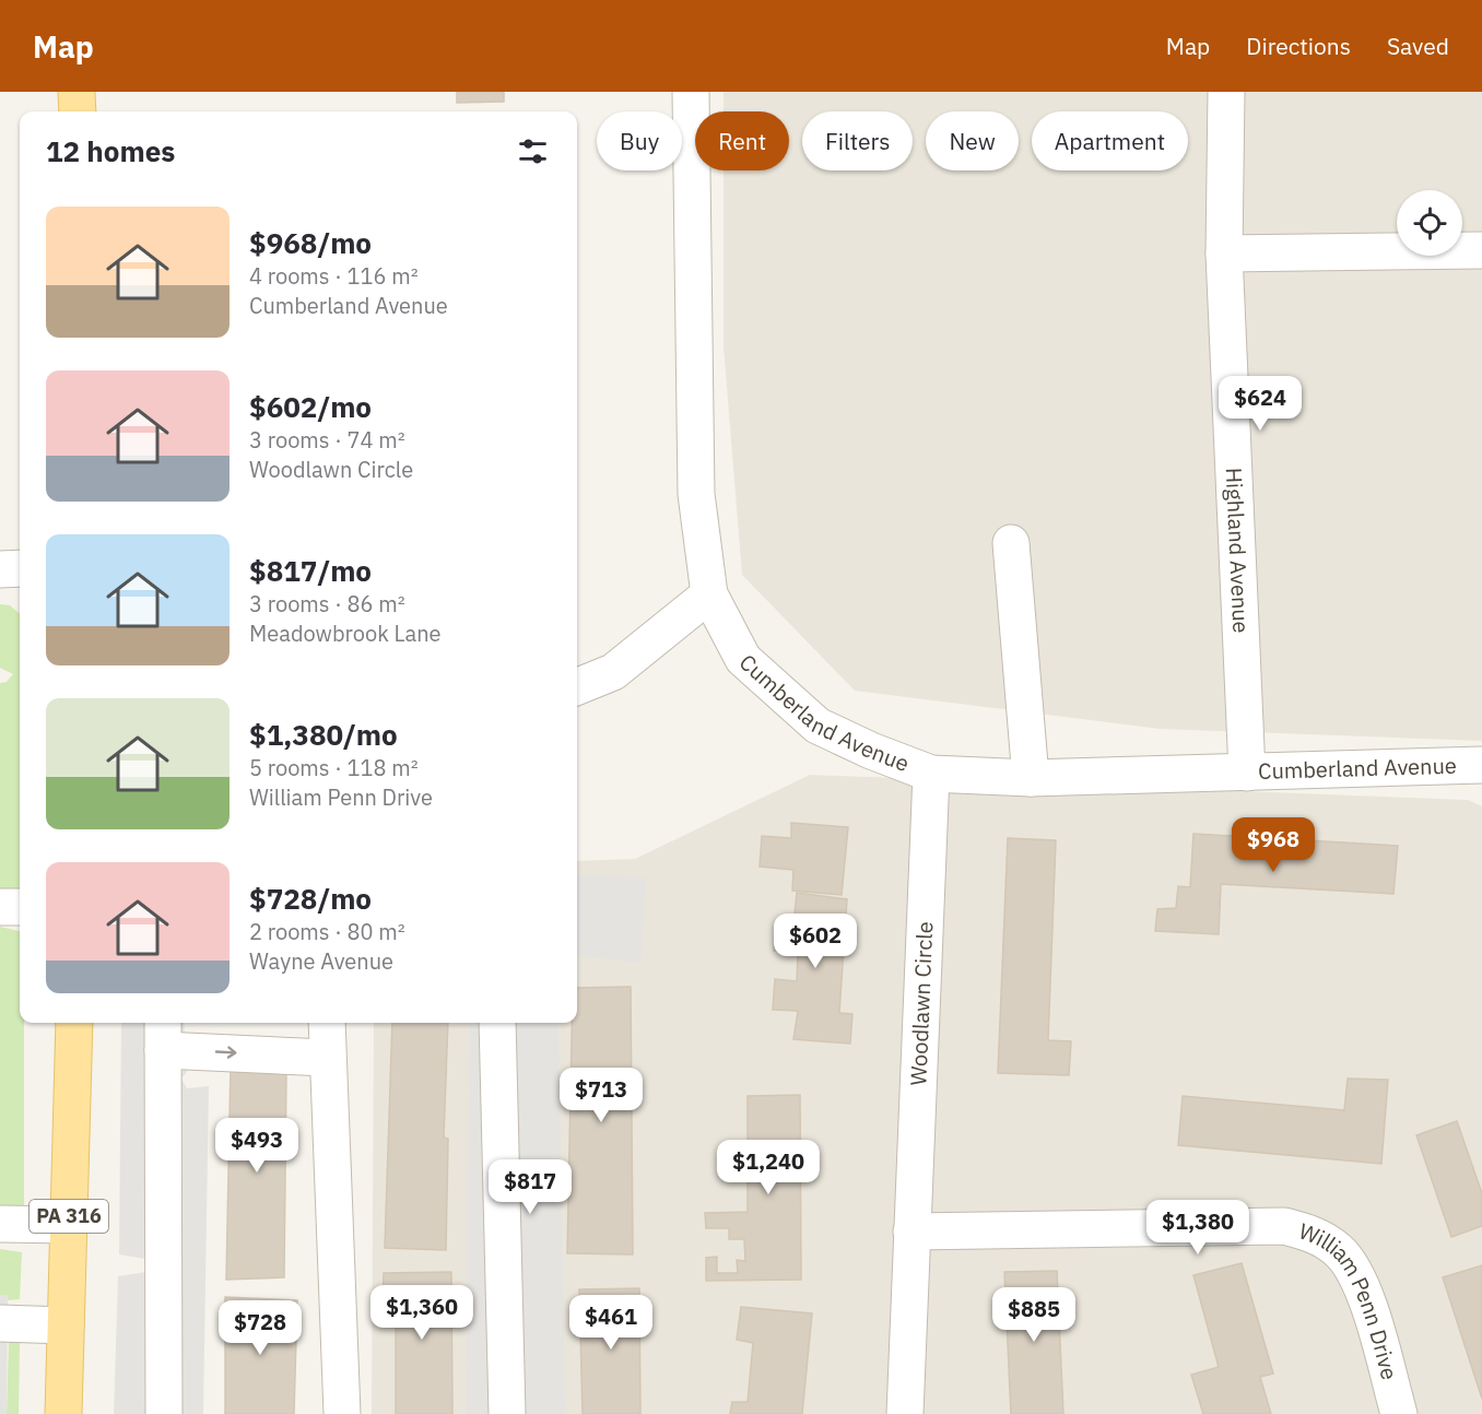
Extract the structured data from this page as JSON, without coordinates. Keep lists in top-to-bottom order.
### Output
{
  "streets": {
    "main road": ["PA 316"],
    "street": [
      "Highland Avenue",
      "Cumberland Avenue",
      "Woodlawn Circle",
      "William Penn Drive"
    ]
  },
  "crossings": [
    ["Highland Avenue", "Cumberland Avenue"],
    ["Cumberland Avenue", "Woodlawn Circle"],
    ["Woodlawn Circle", "William Penn Drive"]
  ],
  "page": {
    "header": "Map",
    "nav": ["Map", "Directions", "Saved"],
    "chip": [
      "Buy",
      "Rent",
      "Filters",
      "New",
      "Apartment"
    ],
    "heading": "12 homes",
    "list": [
      {
        "name": "$968/mo",
        "note": "4 rooms · 116 m² · Cumberland Avenue"
      },
      {
        "name": "$602/mo",
        "note": "3 rooms · 74 m² · Woodlawn Circle"
      },
      {
        "name": "$817/mo",
        "note": "3 rooms · 86 m² · Meadowbrook Lane"
      },
      {
        "name": "$1,380/mo",
        "note": "5 rooms · 118 m² · William Penn Drive"
      },
      {
        "name": "$728/mo",
        "note": "2 rooms · 80 m² · Wayne Avenue"
      }
    ],
    "price": [
      "$624",
      "$968",
      "$602",
      "$713",
      "$493",
      "$1,240",
      "$817",
      "$1,380",
      "$1,360",
      "$885",
      "$461",
      "$728"
    ]
  }
}
